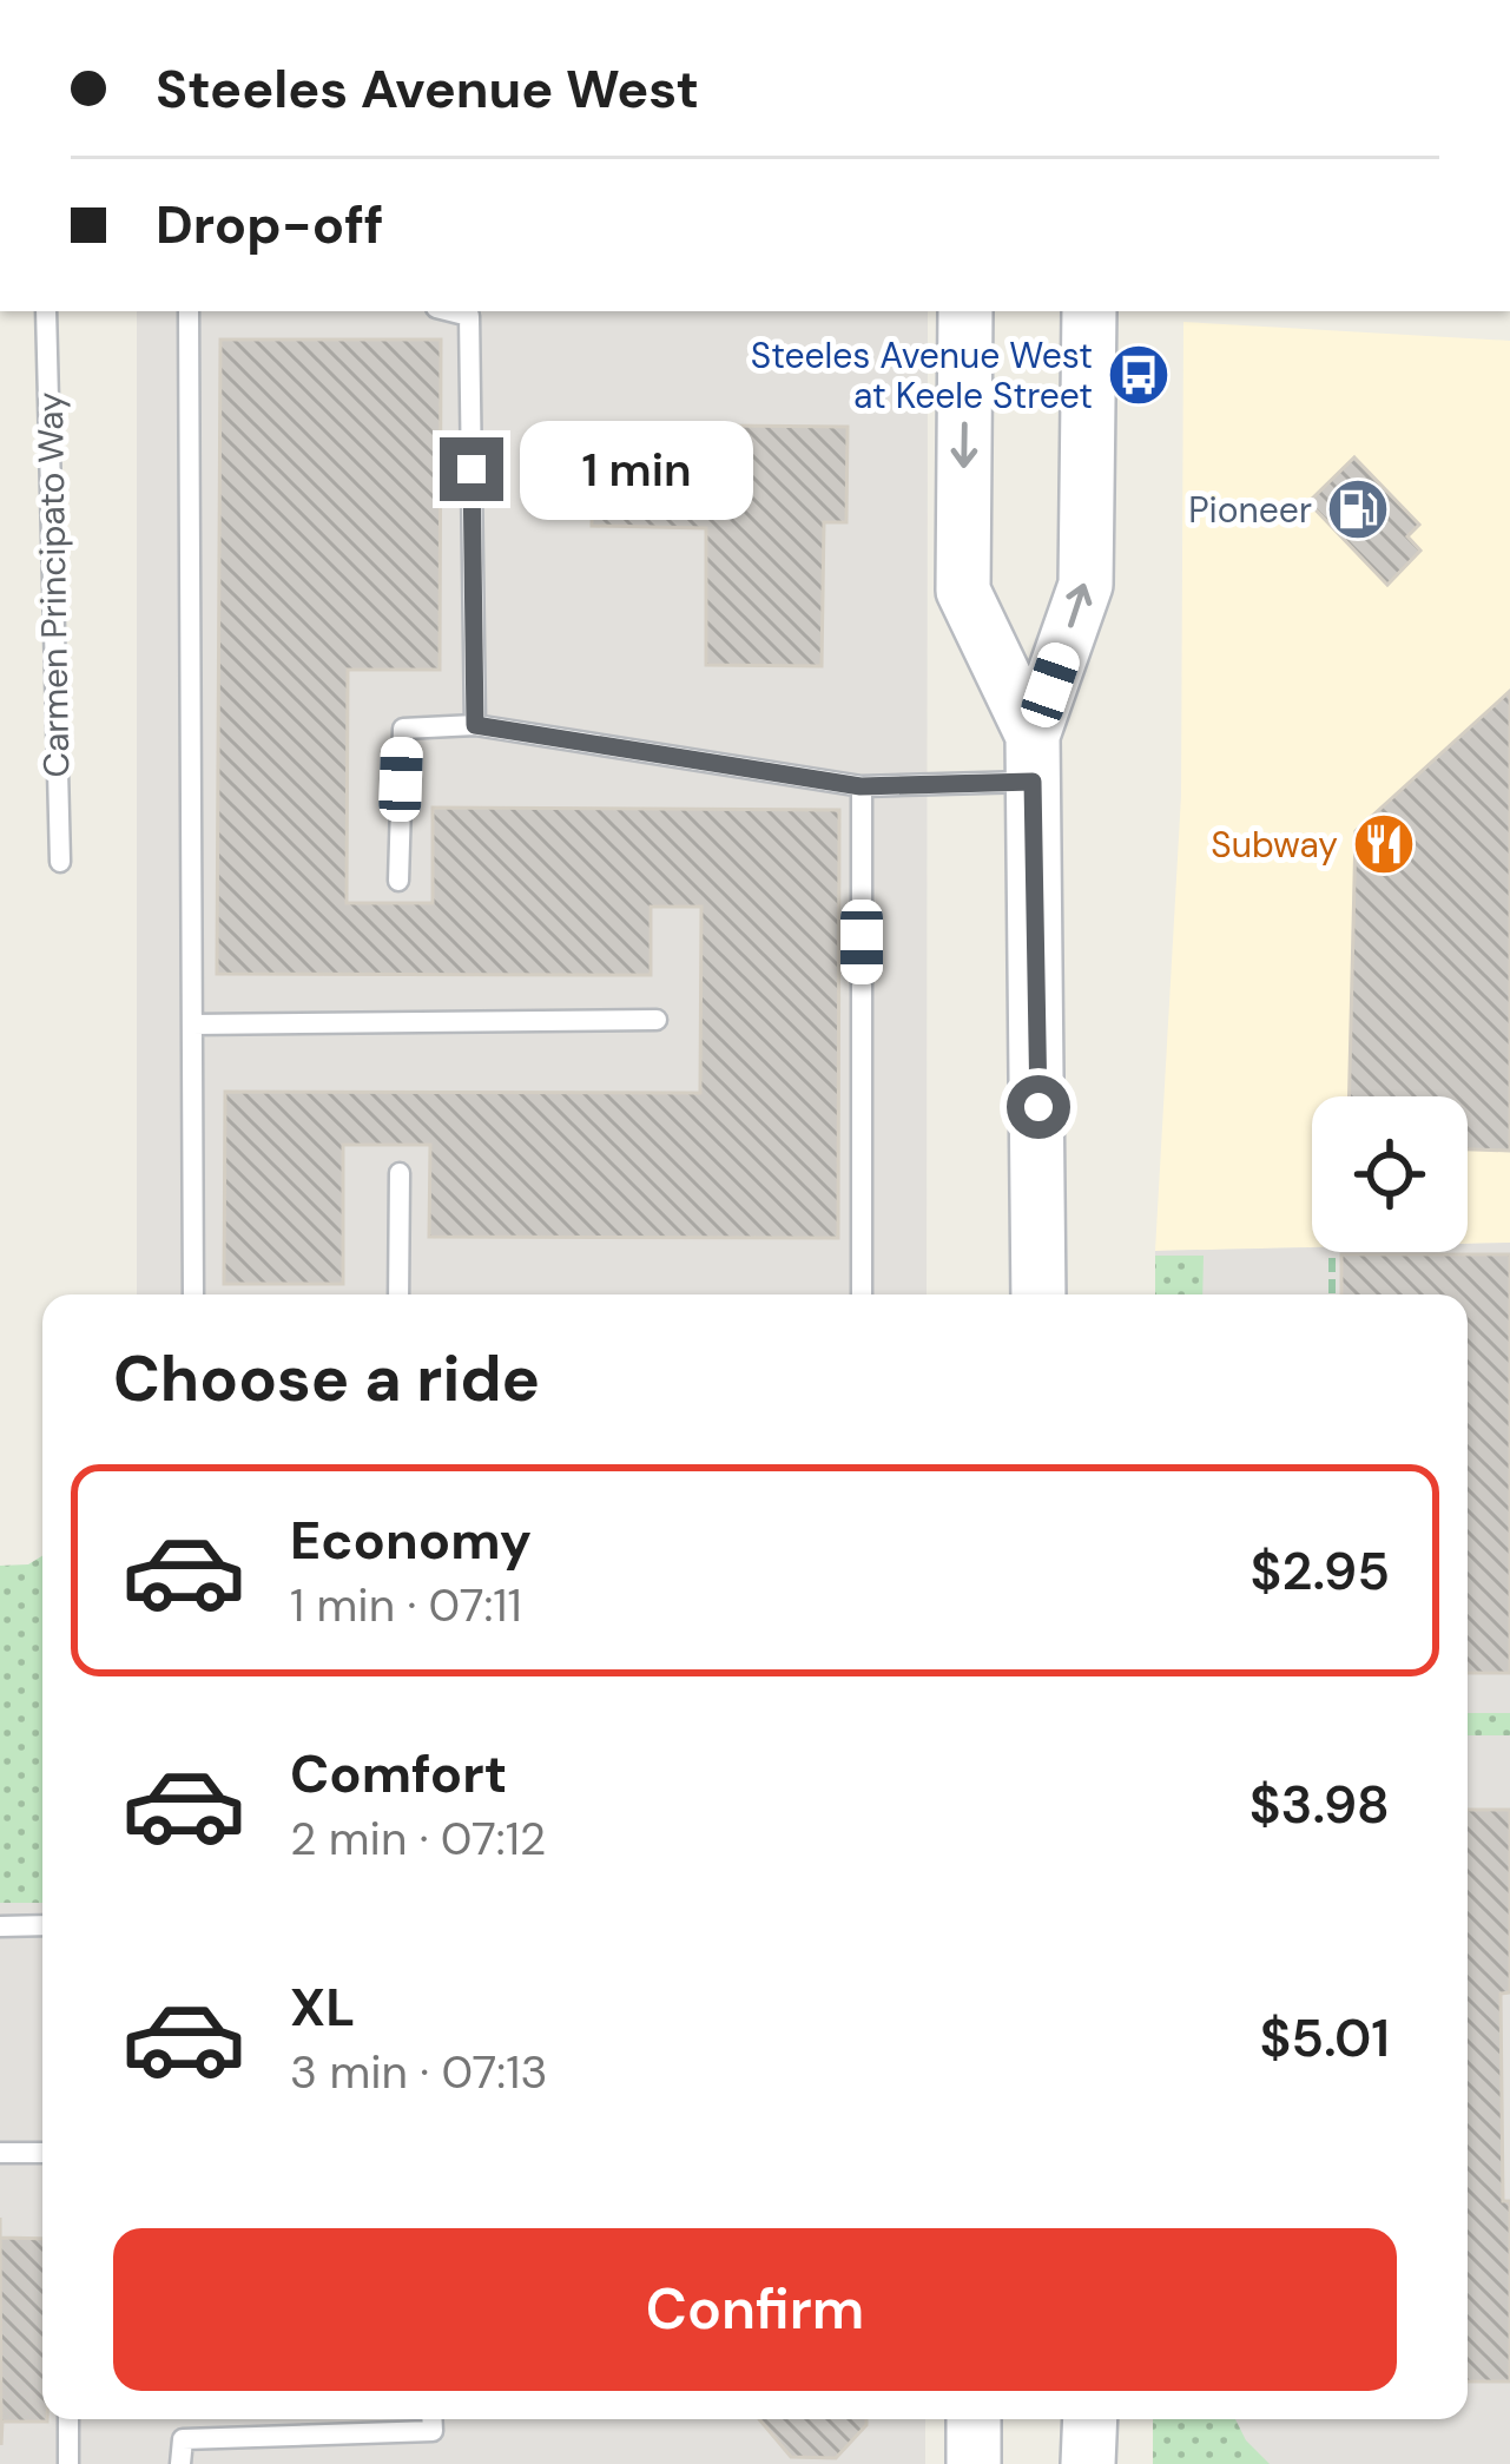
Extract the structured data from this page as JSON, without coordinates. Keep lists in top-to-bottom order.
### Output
{
  "streets": {
    "lane": ["Carmen Principato Way"]
  },
  "places": {
    "bus stop": ["Steeles Avenue West at Keele Street"],
    "fuel station": ["Pioneer"],
    "restaurant": ["Subway"]
  },
  "page": {
    "banner": ["Steeles Avenue West", "Drop-off"],
    "bubble": "1 min",
    "heading": "Choose a ride",
    "list": [
      {
        "name": "Economy",
        "note": "1 min · 07:11",
        "value": "$2.95"
      },
      {
        "name": "Comfort",
        "note": "2 min · 07:12",
        "value": "$3.98"
      },
      {
        "name": "XL",
        "note": "3 min · 07:13",
        "value": "$5.01"
      }
    ],
    "buttons": "Confirm"
  }
}
